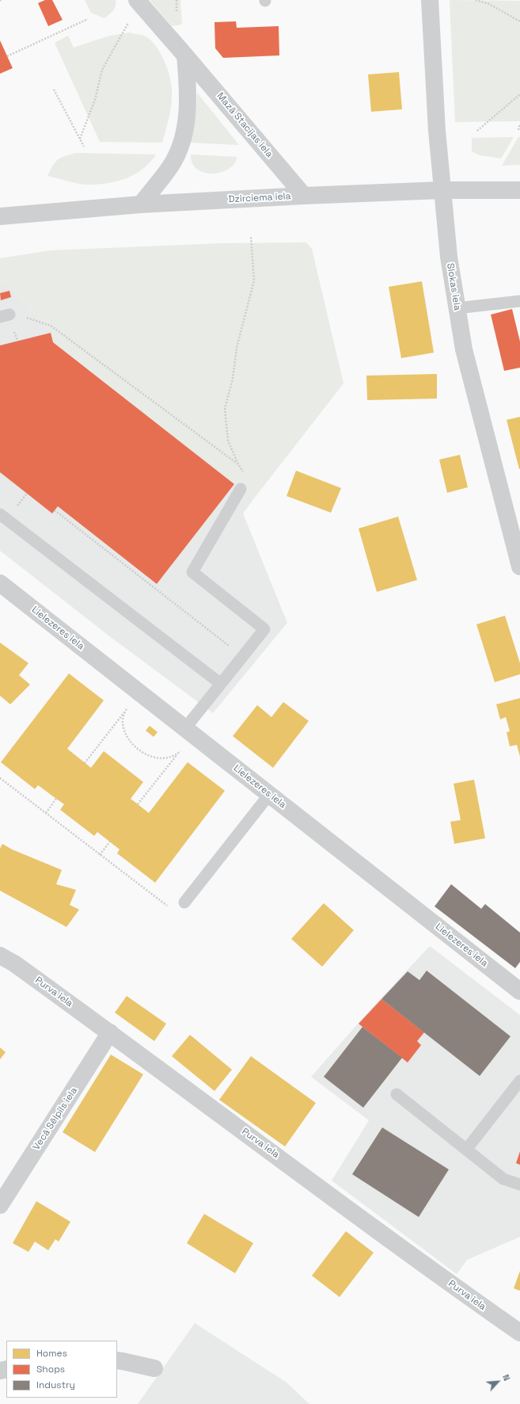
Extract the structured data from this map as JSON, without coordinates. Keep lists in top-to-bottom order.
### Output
{
  "streets": {
    "street": [
      "Mazā Stacijas iela",
      "Dzirciema iela",
      "Slokas iela",
      "Lielezeres iela",
      "Purva iela",
      "Vecā Sēlpils iela"
    ]
  },
  "crossings": [
    ["Mazā Stacijas iela", "Dzirciema iela"],
    ["Dzirciema iela", "Slokas iela"],
    ["Purva iela", "Vecā Sēlpils iela"]
  ],
  "legend": ["Homes", "Shops", "Industry"],
  "north": "top right"
}
